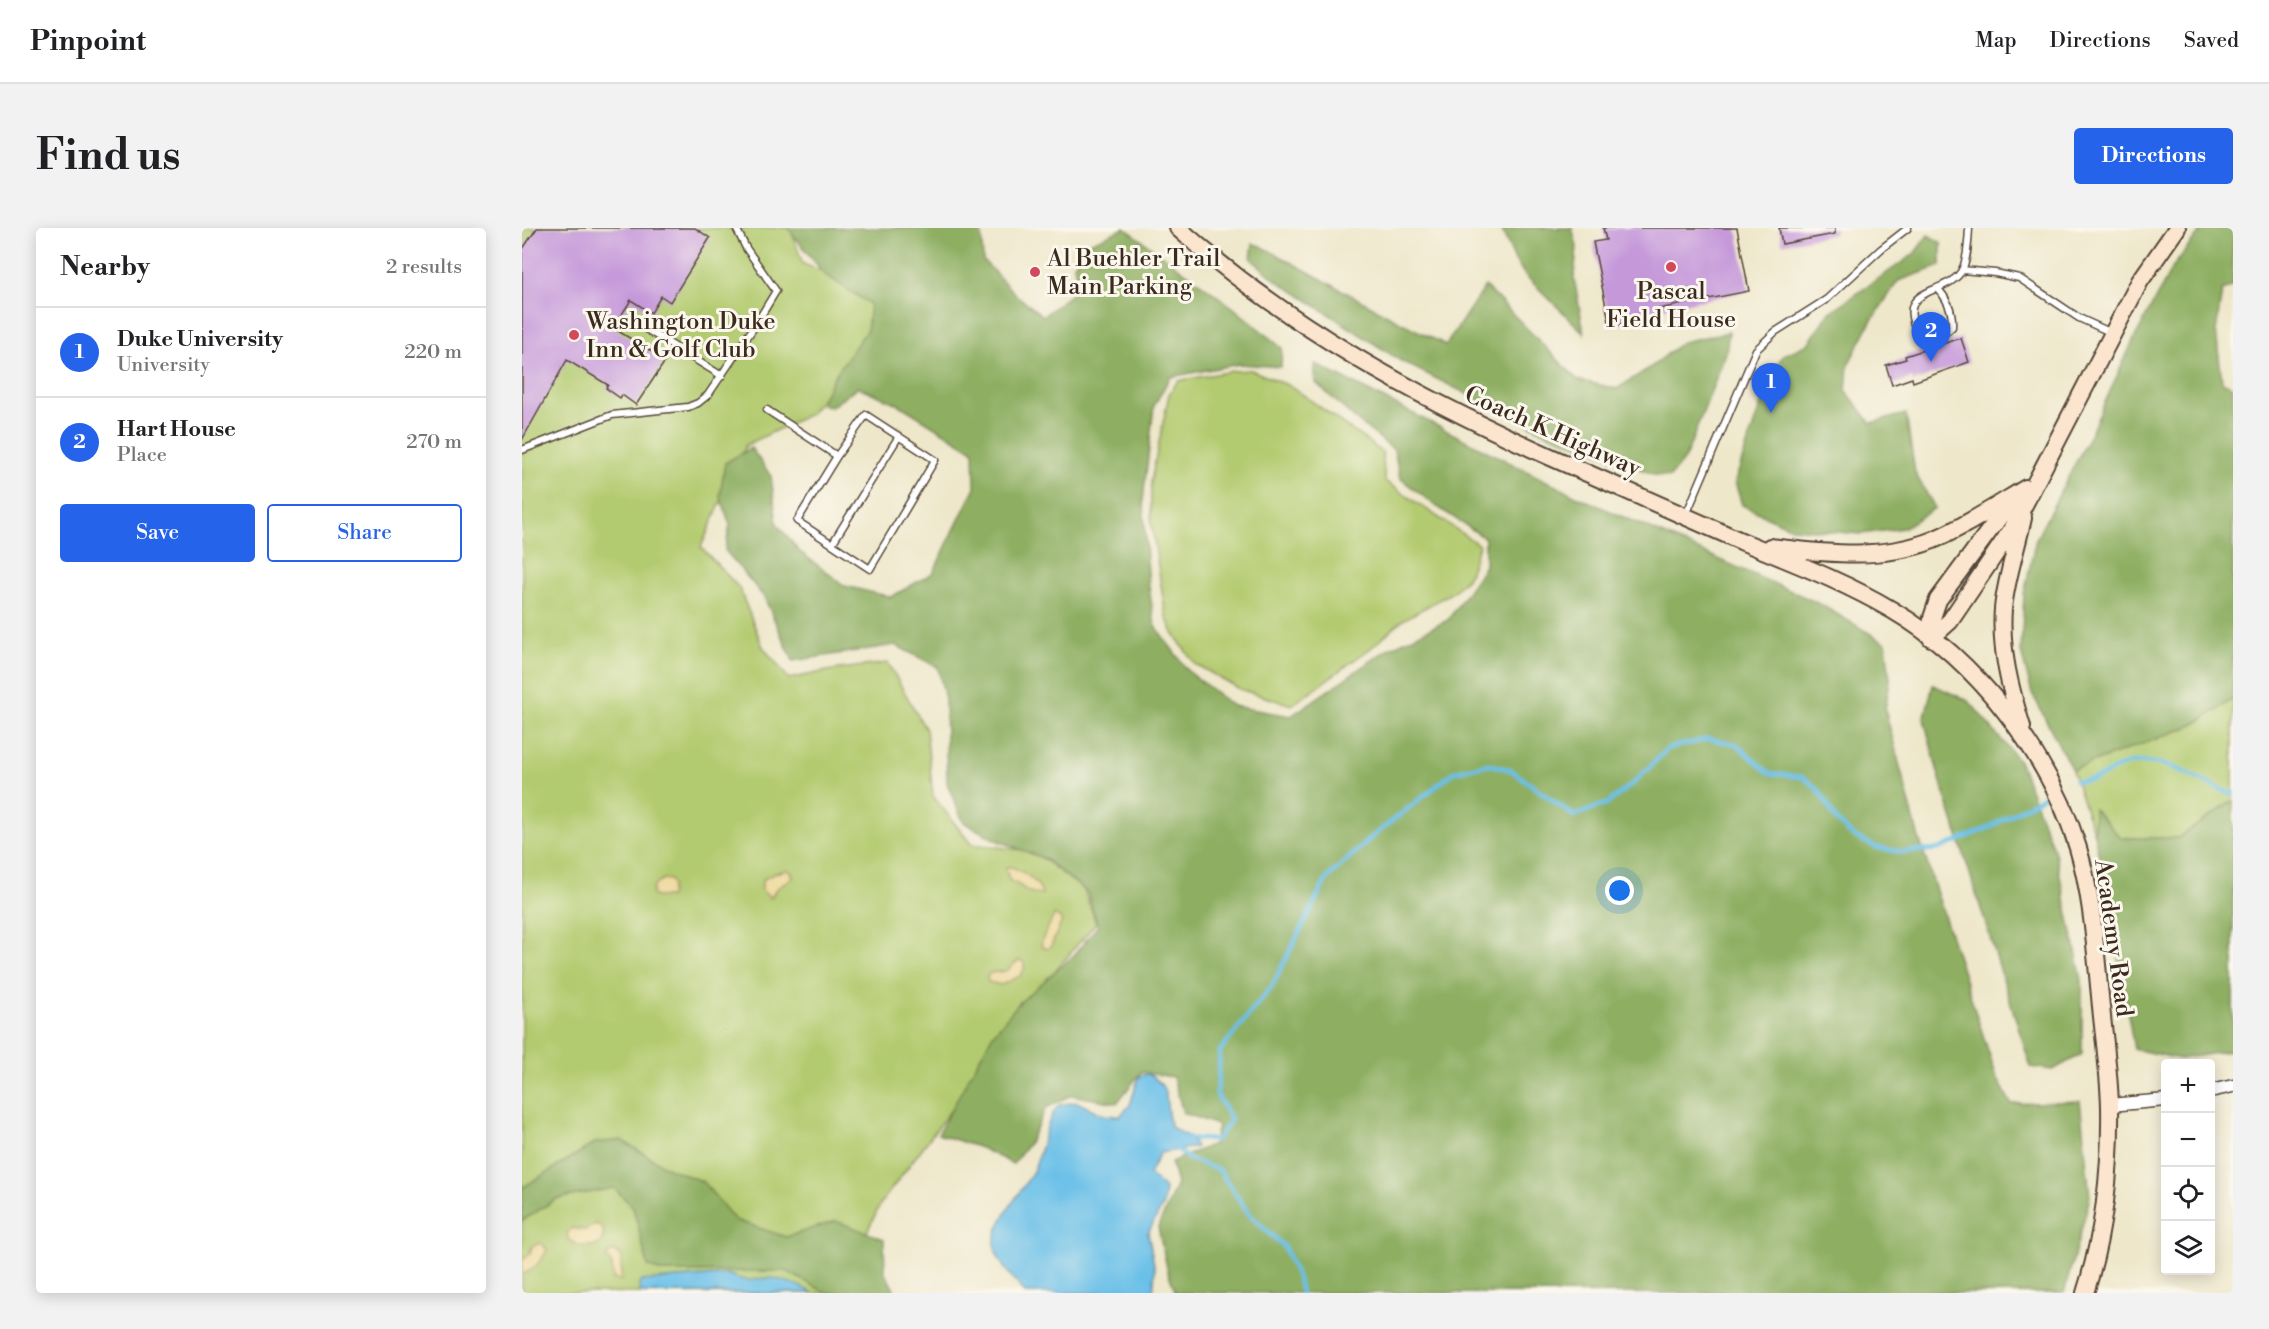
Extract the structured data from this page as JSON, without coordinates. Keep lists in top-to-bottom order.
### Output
{
  "streets": {
    "main road": ["Coach K Highway", "Academy Road"]
  },
  "crossings": [
    ["Coach K Highway", "Academy Road"]
  ],
  "places": ["Pascal Field House", "Al Buehler Trail Main Parking", "Washington Duke Inn & Golf Club"],
  "page": {
    "header": "Pinpoint",
    "nav": ["Map", "Directions", "Saved"],
    "buttons": [
      "Directions",
      ["Save", "Share"]
    ],
    "title": "Find us",
    "heading": ["Nearby", "2 results"],
    "list": [
      {
        "mark": "1",
        "name": "Duke University",
        "note": "University",
        "value": "220 m"
      },
      {
        "mark": "2",
        "name": "Hart House",
        "note": "Place",
        "value": "270 m"
      }
    ],
    "pins": ["2", "1"],
    "map_buttons": ["+", "−"]
  }
}
